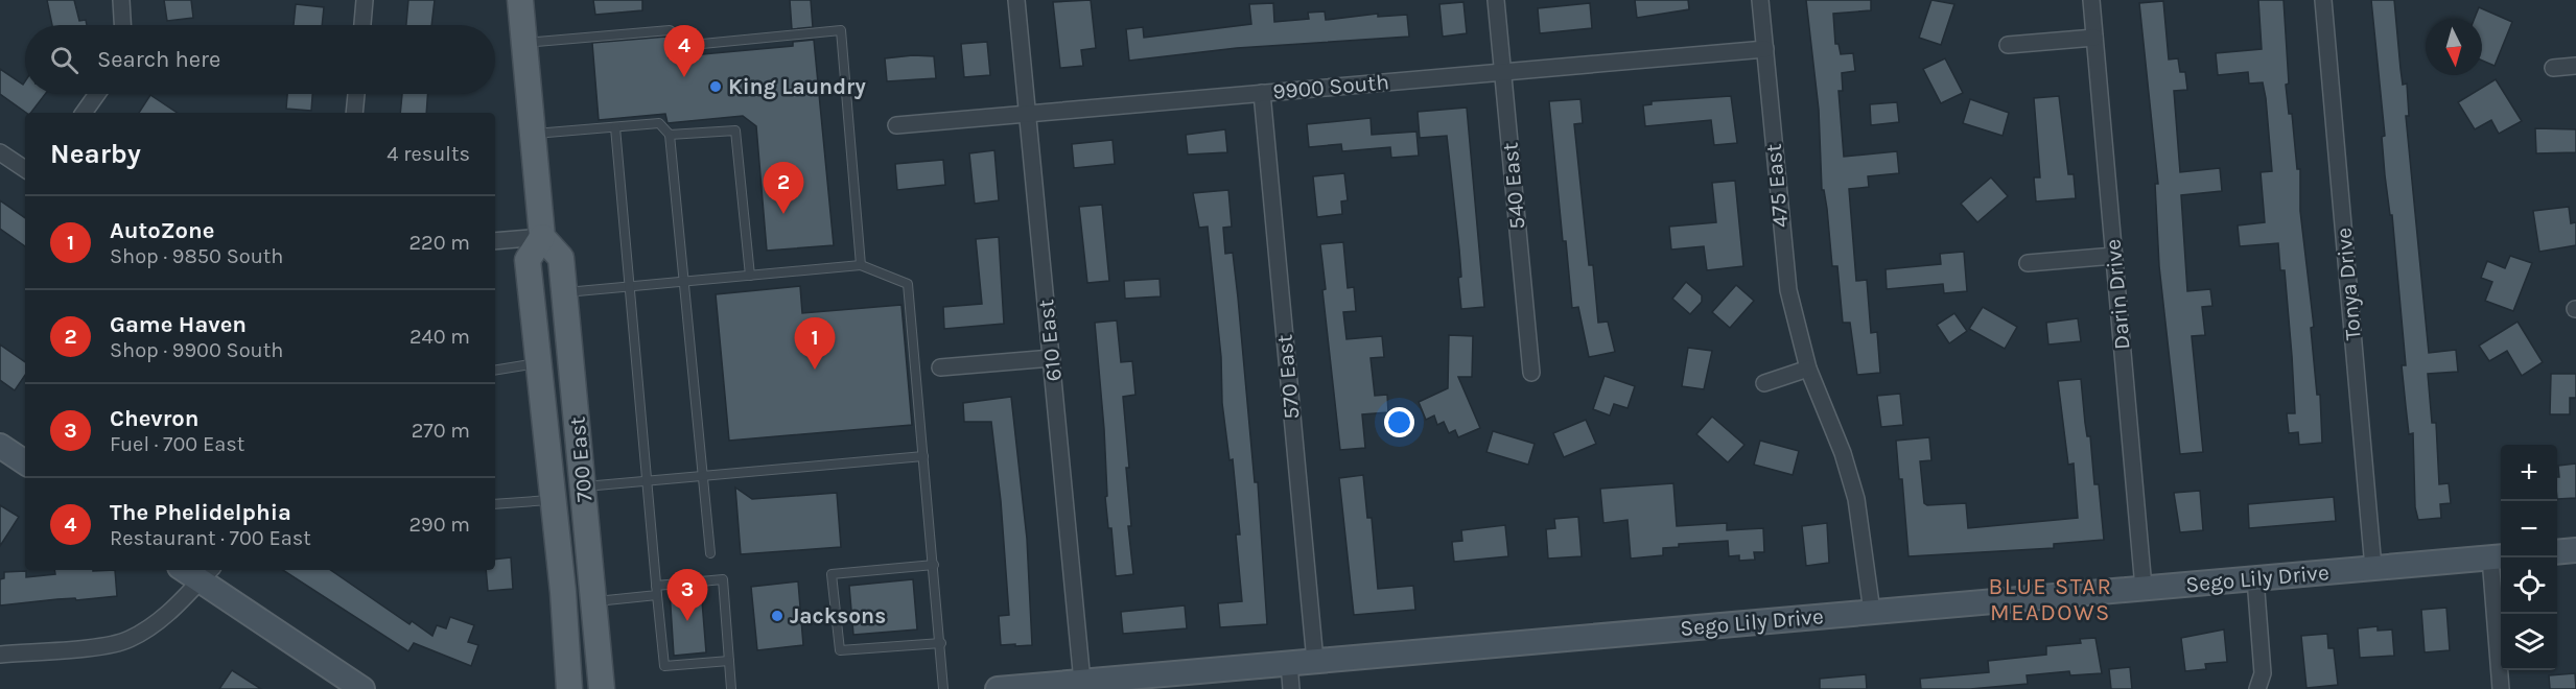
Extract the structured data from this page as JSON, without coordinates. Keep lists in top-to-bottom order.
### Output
{
  "streets": {
    "main road": ["700 East", "Sego Lily Drive"],
    "street": [
      "9900 South",
      "540 East",
      "475 East",
      "Tonya Drive",
      "Darin Drive",
      "610 East",
      "570 East"
    ]
  },
  "crossings": [
    ["9900 South", "540 East"],
    ["9900 South", "475 East"],
    ["9900 South", "610 East"],
    ["9900 South", "570 East"],
    ["475 East", "Sego Lily Drive"],
    ["Tonya Drive", "Sego Lily Drive"],
    ["Darin Drive", "Sego Lily Drive"],
    ["610 East", "Sego Lily Drive"],
    ["570 East", "Sego Lily Drive"]
  ],
  "districts": ["BLUE STAR MEADOWS"],
  "places": ["King Laundry", "Jacksons"],
  "north": "bottom",
  "page": {
    "pins": [
      "4",
      "2",
      "1",
      "3"
    ],
    "search": "Search here",
    "heading": ["Nearby", "4 results"],
    "list": [
      {
        "mark": "1",
        "name": "AutoZone",
        "note": "Shop · 9850 South",
        "value": "220 m"
      },
      {
        "mark": "2",
        "name": "Game Haven",
        "note": "Shop · 9900 South",
        "value": "240 m"
      },
      {
        "mark": "3",
        "name": "Chevron",
        "note": "Fuel · 700 East",
        "value": "270 m"
      },
      {
        "mark": "4",
        "name": "The Phelidelphia",
        "note": "Restaurant · 700 East",
        "value": "290 m"
      }
    ],
    "map_buttons": ["+", "−"]
  }
}
